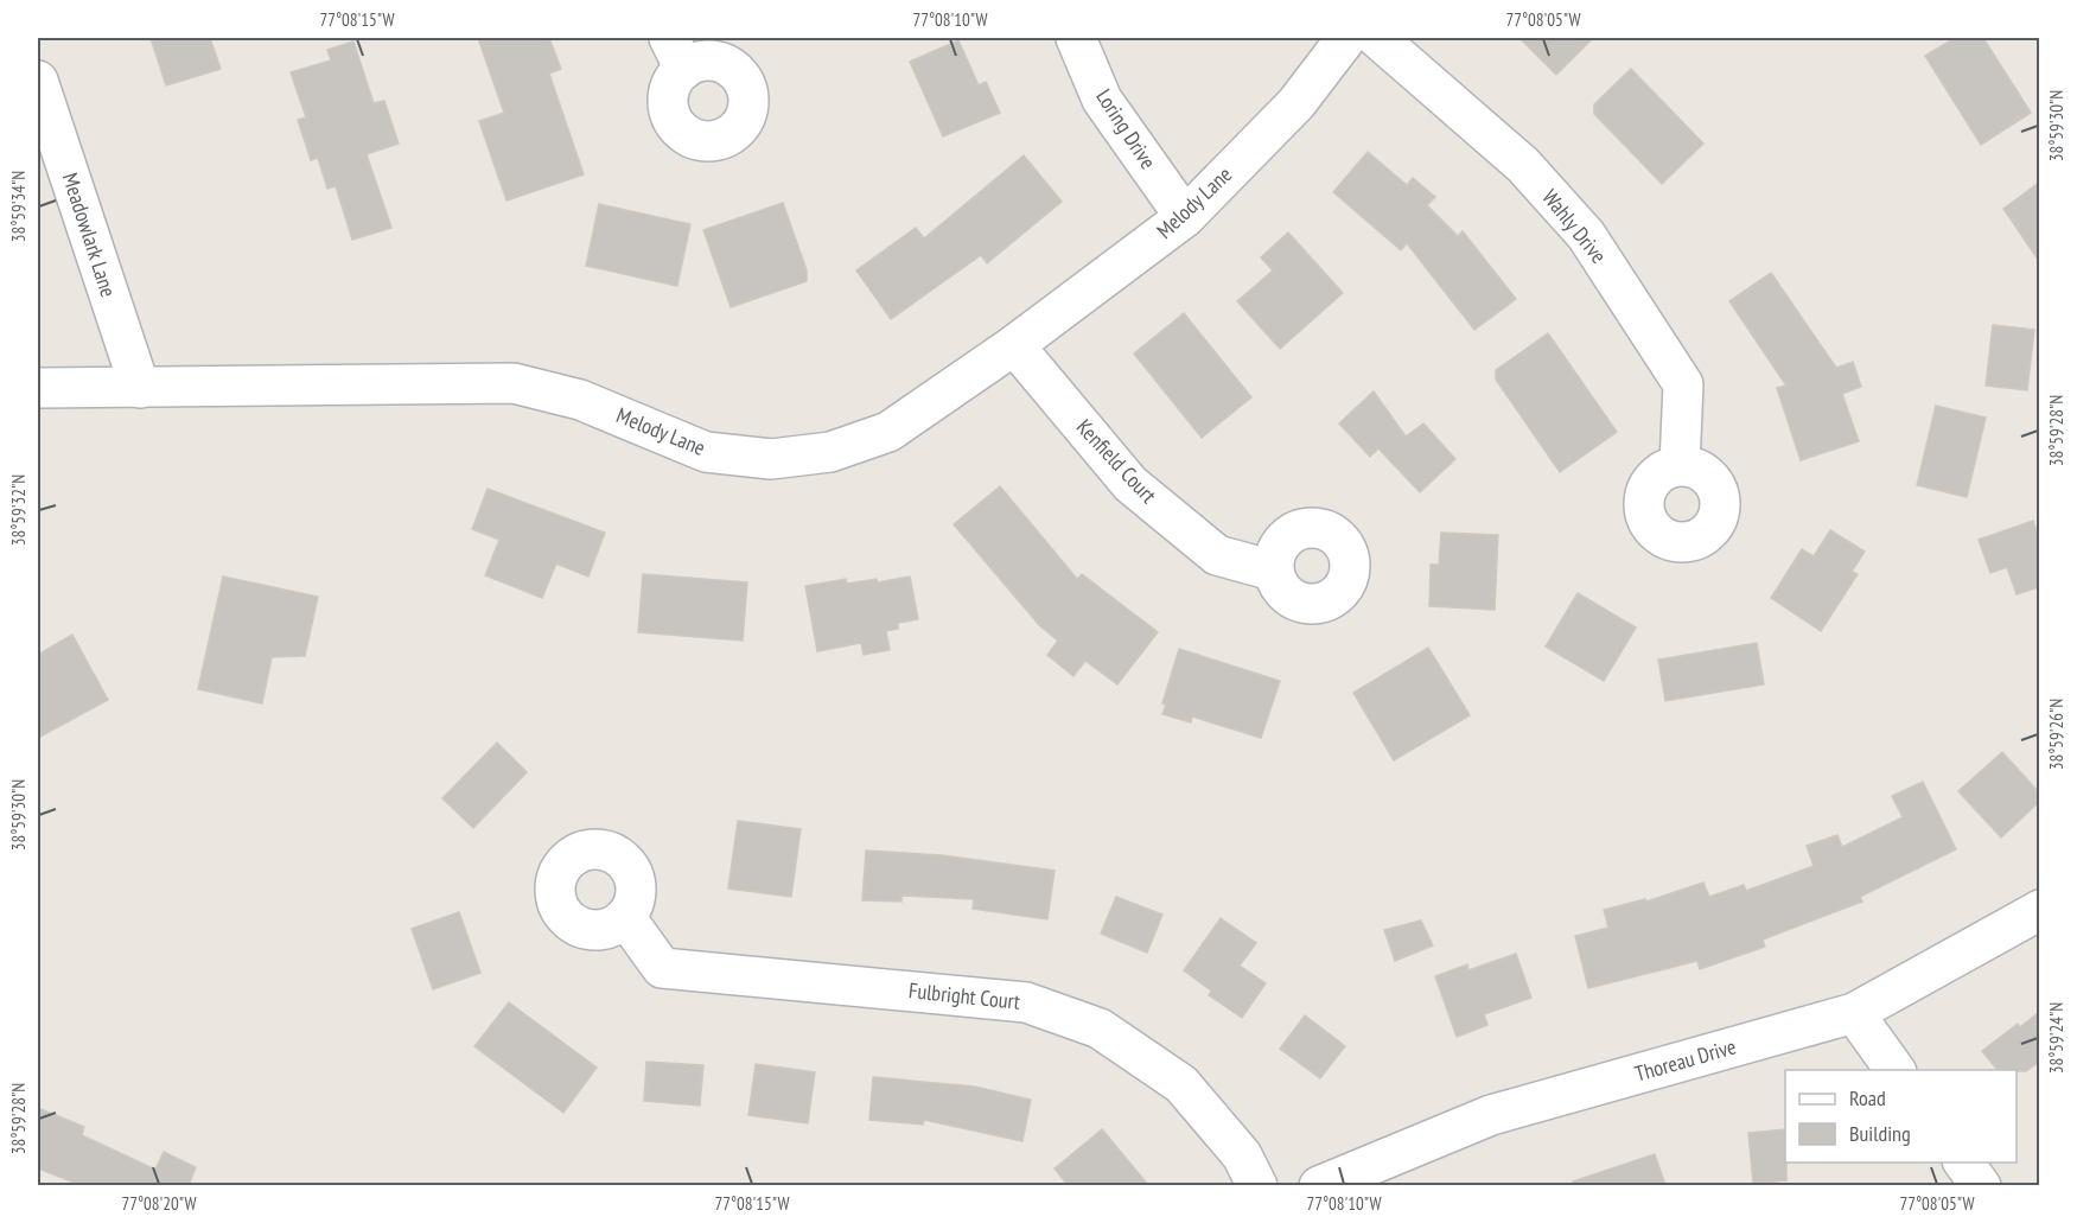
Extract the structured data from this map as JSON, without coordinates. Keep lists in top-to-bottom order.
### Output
{
  "streets": {
    "street": [
      "Loring Drive",
      "Melody Lane",
      "Wahly Drive",
      "Meadowlark Lane",
      "Kenfield Court",
      "Fulbright Court",
      "Thoreau Drive"
    ]
  },
  "crossings": [
    ["Loring Drive", "Melody Lane"],
    ["Melody Lane", "Meadowlark Lane"],
    ["Melody Lane", "Kenfield Court"]
  ],
  "legend": ["Road", "Building"],
  "coordinates": [
    "77°08'15\"W",
    "77°08'10\"W",
    "77°08'05\"W",
    "38°59'30\"N",
    "38°59'34\"N",
    "38°59'28\"N",
    "38°59'32\"N",
    "38°59'26\"N",
    "38°59'24\"N",
    "77°08'20\"W"
  ]
}
